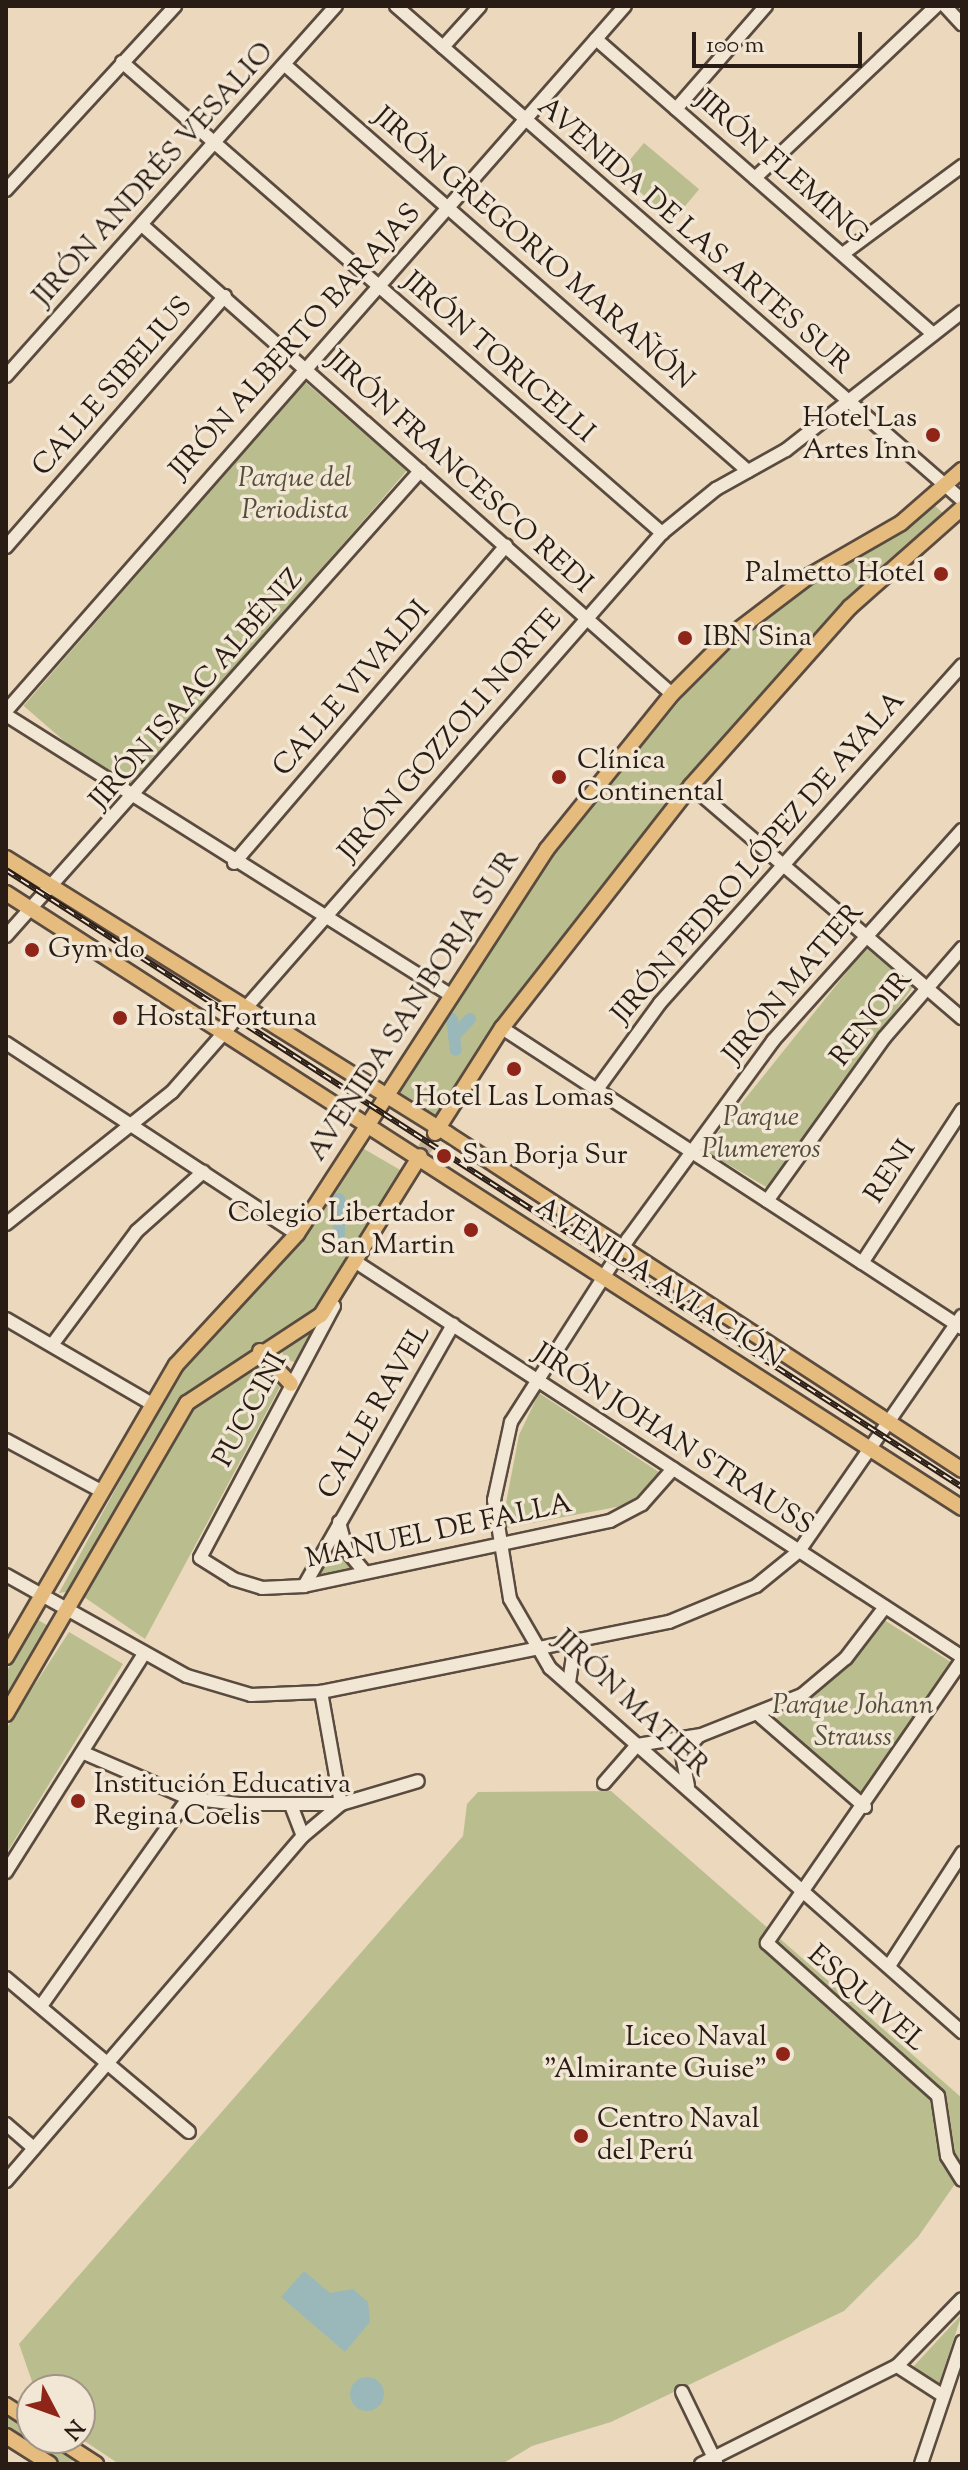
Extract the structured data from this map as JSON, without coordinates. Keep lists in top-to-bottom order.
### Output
{
  "streets": {
    "main road": ["AVENIDA SAN BORJA SUR", "AVENIDA AVIACIÓN"],
    "street": [
      "JIRÓN FLEMING",
      "JIRÓN ANDRÉS VESALIO",
      "AVENIDA DE LAS ARTES SUR",
      "JIRÓN GREGORIO MARAÑÓN",
      "JIRÓN ALBERTO BARAJAS",
      "JIRÓN TORICELLI",
      "CALLE SIBELIUS",
      "JIRÓN FRANCESCO REDI",
      "CALLE VIVALDI",
      "JIRÓN ISAAC ALBÉNIZ",
      "JIRÓN GOZZOLI NORTE",
      "JIRÓN PEDRO LÓPEZ DE AYALA",
      "JIRÓN MATIER",
      "RENOIR",
      "RENI",
      "PUCCINI",
      "CALLE RAVEL",
      "JIRÓN JOHAN STRAUSS",
      "MANUEL DE FALLA",
      "ESQUIVEL"
    ]
  },
  "crossings": [
    ["JIRÓN FLEMING", "JIRÓN ALBERTO BARAJAS"],
    ["JIRÓN FLEMING", "JIRÓN GOZZOLI NORTE"],
    ["JIRÓN ANDRÉS VESALIO", "JIRÓN GREGORIO MARAÑÓN"],
    ["JIRÓN ANDRÉS VESALIO", "JIRÓN TORICELLI"],
    ["JIRÓN ANDRÉS VESALIO", "JIRÓN FRANCESCO REDI"],
    ["AVENIDA DE LAS ARTES SUR", "JIRÓN ALBERTO BARAJAS"],
    ["AVENIDA DE LAS ARTES SUR", "JIRÓN GOZZOLI NORTE"],
    ["AVENIDA DE LAS ARTES SUR", "AVENIDA SAN BORJA SUR"],
    ["JIRÓN GREGORIO MARAÑÓN", "JIRÓN ALBERTO BARAJAS"],
    ["JIRÓN GREGORIO MARAÑÓN", "JIRÓN GOZZOLI NORTE"],
    ["JIRÓN ALBERTO BARAJAS", "JIRÓN TORICELLI"],
    ["JIRÓN ALBERTO BARAJAS", "JIRÓN FRANCESCO REDI"],
    ["JIRÓN TORICELLI", "JIRÓN GOZZOLI NORTE"],
    ["CALLE SIBELIUS", "JIRÓN FRANCESCO REDI"],
    ["JIRÓN FRANCESCO REDI", "CALLE VIVALDI"],
    ["JIRÓN FRANCESCO REDI", "JIRÓN ISAAC ALBÉNIZ"],
    ["JIRÓN FRANCESCO REDI", "JIRÓN GOZZOLI NORTE"],
    ["JIRÓN FRANCESCO REDI", "AVENIDA SAN BORJA SUR"],
    ["JIRÓN ISAAC ALBÉNIZ", "AVENIDA AVIACIÓN"],
    ["JIRÓN GOZZOLI NORTE", "AVENIDA AVIACIÓN"],
    ["JIRÓN MATIER", "AVENIDA AVIACIÓN"],
    ["JIRÓN MATIER", "JIRÓN JOHAN STRAUSS"],
    ["JIRÓN MATIER", "MANUEL DE FALLA"],
    ["JIRÓN MATIER", "ESQUIVEL"],
    ["AVENIDA SAN BORJA SUR", "AVENIDA AVIACIÓN"],
    ["PUCCINI", "MANUEL DE FALLA"],
    ["CALLE RAVEL", "JIRÓN JOHAN STRAUSS"],
    ["CALLE RAVEL", "MANUEL DE FALLA"],
    ["JIRÓN JOHAN STRAUSS", "MANUEL DE FALLA"]
  ],
  "parks": ["Parque del Periodista", "Parque Plumereros", "Parque Johann Strauss"],
  "places": [
    "Hotel Las Artes Inn",
    "Palmetto Hotel",
    "IBN Sina",
    "Clínica Continental",
    "Gym do",
    "Hostal Fortuna",
    "Hotel Las Lomas",
    "San Borja Sur",
    "Colegio Libertador San Martin",
    "Institución Educativa Regina Coelis",
    "Liceo Naval \"Almirante Guise\"",
    "Centro Naval del Perú"
  ],
  "scale_bar": "100 m",
  "north": "bottom right"
}
